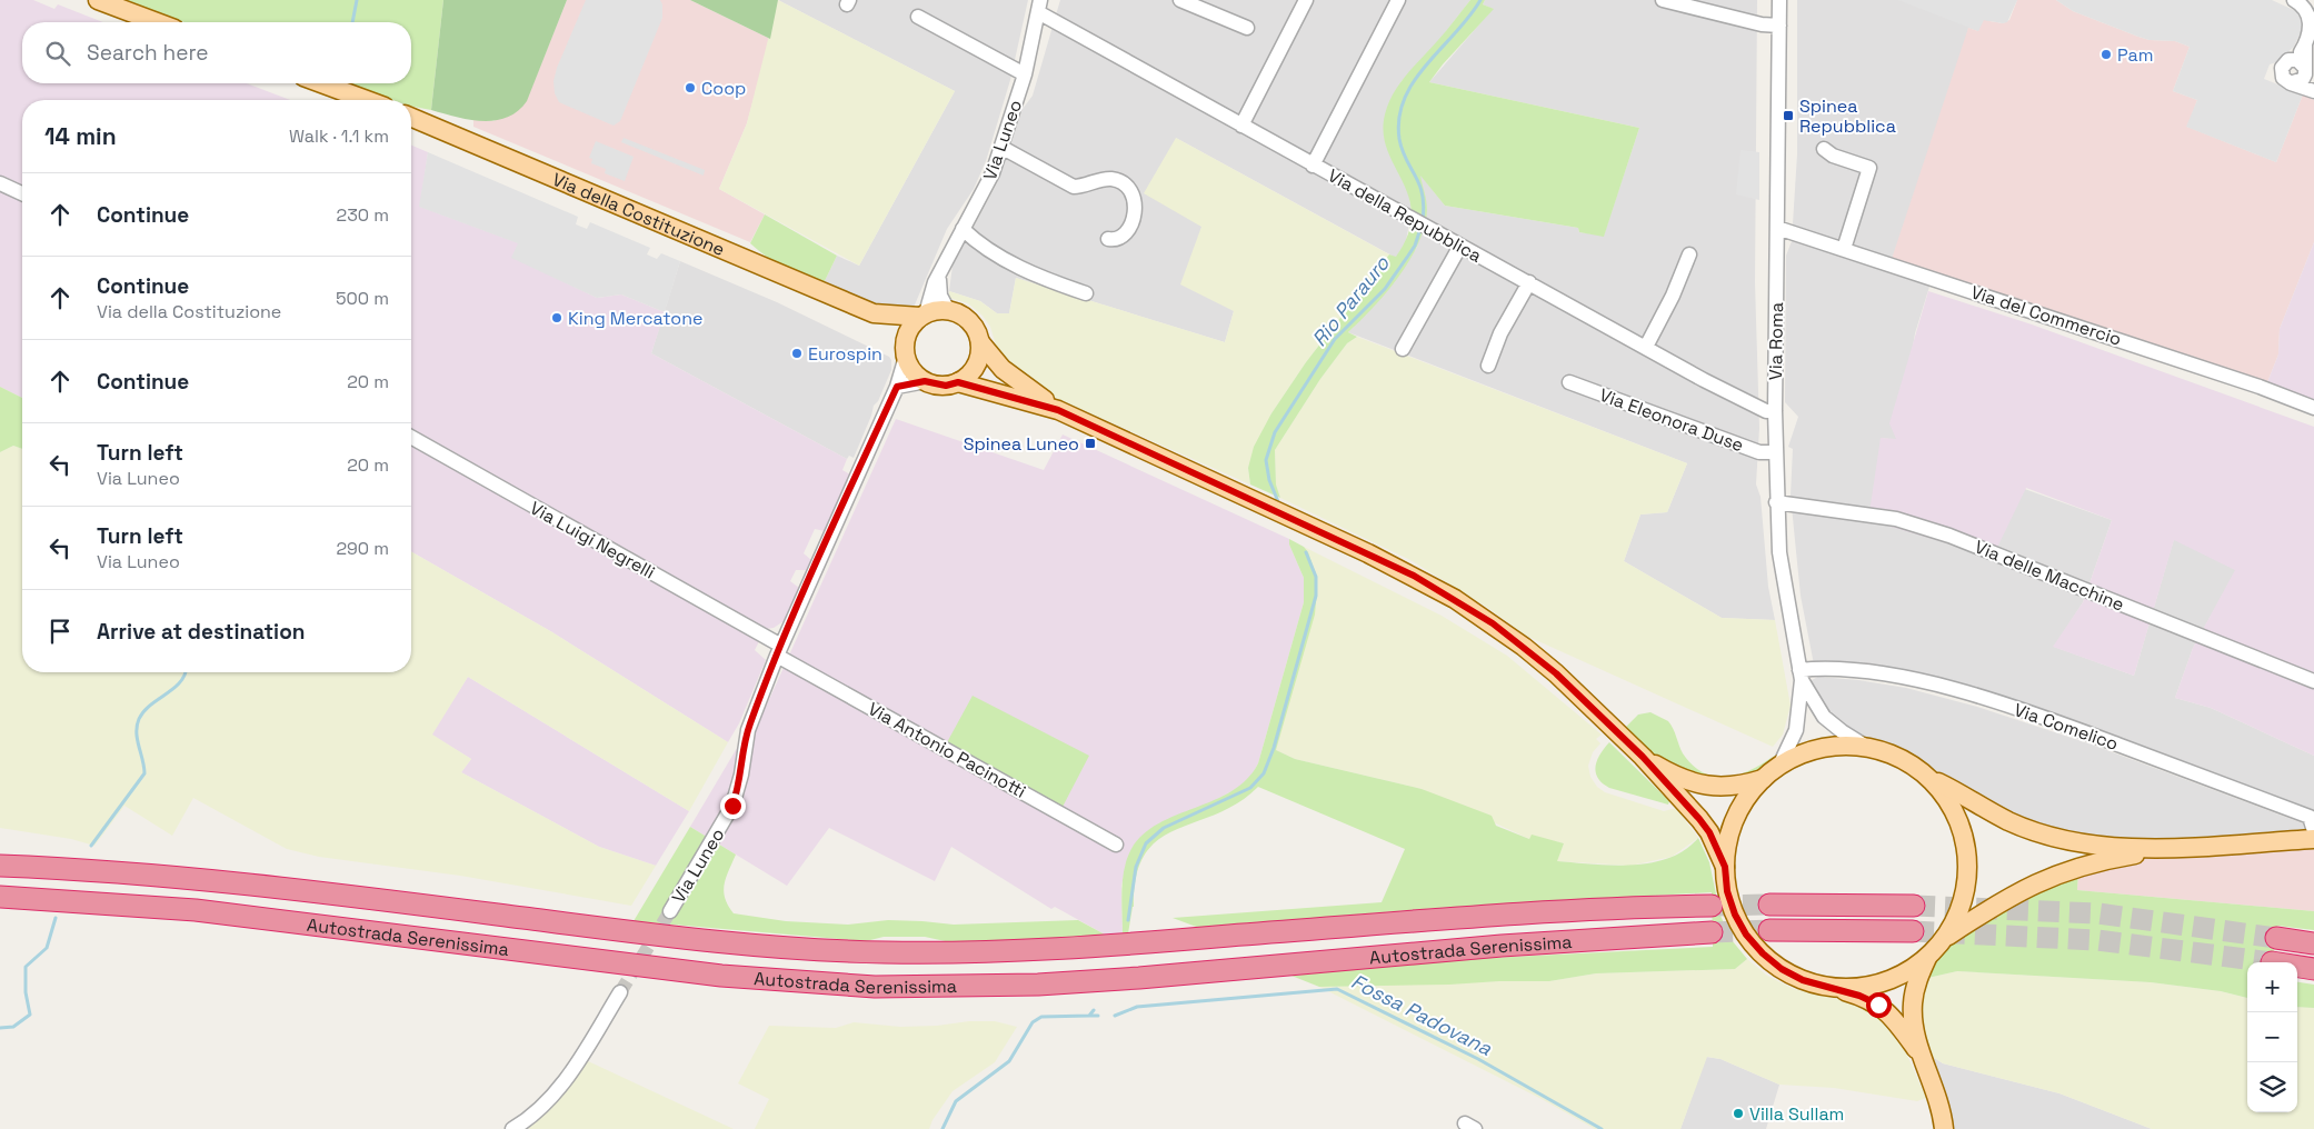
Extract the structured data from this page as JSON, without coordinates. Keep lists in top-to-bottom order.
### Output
{
  "streets": {
    "highway": ["Autostrada Serenissima"],
    "main road": ["Via della Costituzione"],
    "street": [
      "Via Luneo",
      "Via della Repubblica",
      "Via del Commercio",
      "Via Roma",
      "Via Eleonora Duse",
      "Via Luigi Negrelli",
      "Via delle Macchine",
      "Via Comelico",
      "Via Antonio Pacinotti"
    ]
  },
  "crossings": [
    ["Via Luneo", "Via della Costituzione"],
    ["Via Luneo", "Via della Repubblica"],
    ["Via Luneo", "Via Luigi Negrelli"],
    ["Via Luneo", "Via Antonio Pacinotti"],
    ["Via della Repubblica", "Via Roma"],
    ["Via del Commercio", "Via Roma"],
    ["Via Roma", "Via Eleonora Duse"],
    ["Via Roma", "Via delle Macchine"],
    ["Via Roma", "Via Comelico"],
    ["Via Luigi Negrelli", "Via Antonio Pacinotti"]
  ],
  "water": ["Rio Parauro", "Fossa Padovana"],
  "places": {
    "other": [
      "Pam",
      "Coop",
      "King Mercatone",
      "Eurospin",
      "Villa Sullam"
    ],
    "transit": ["Spinea Repubblica", "Spinea Luneo"]
  },
  "page": {
    "search": "Search here",
    "heading": ["14 min", "Walk · 1.1 km"],
    "list": [
      ["Continue", "230 m"],
      ["Continue", "Via della Costituzione", "500 m"],
      ["Continue", "20 m"],
      ["Turn left", "Via Luneo", "20 m"],
      ["Turn left", "Via Luneo", "290 m"],
      "Arrive at destination"
    ],
    "map_buttons": ["+", "−"]
  }
}
